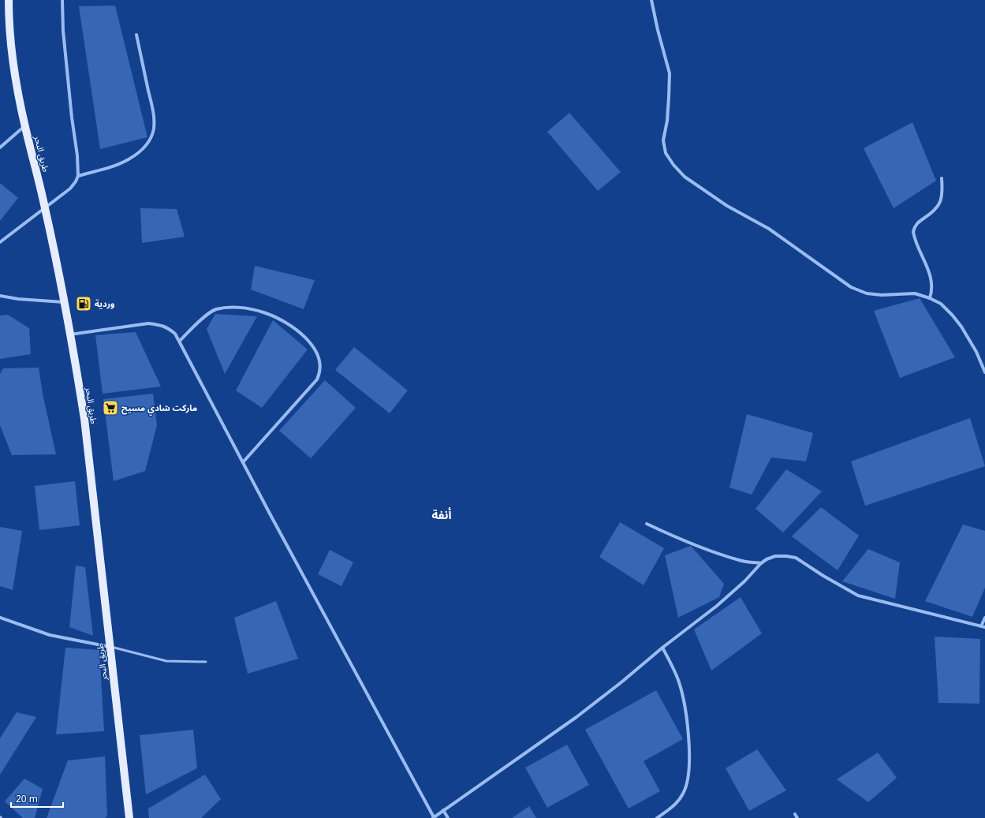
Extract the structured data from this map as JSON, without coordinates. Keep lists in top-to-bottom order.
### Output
{
  "streets": {
    "main road": ["طريق البحر"]
  },
  "districts": ["أنفة"],
  "places": {
    "fuel station": ["وردية"],
    "supermarket": ["ماركت شادي مسيح"]
  },
  "scale_bar": "20 m"
}
